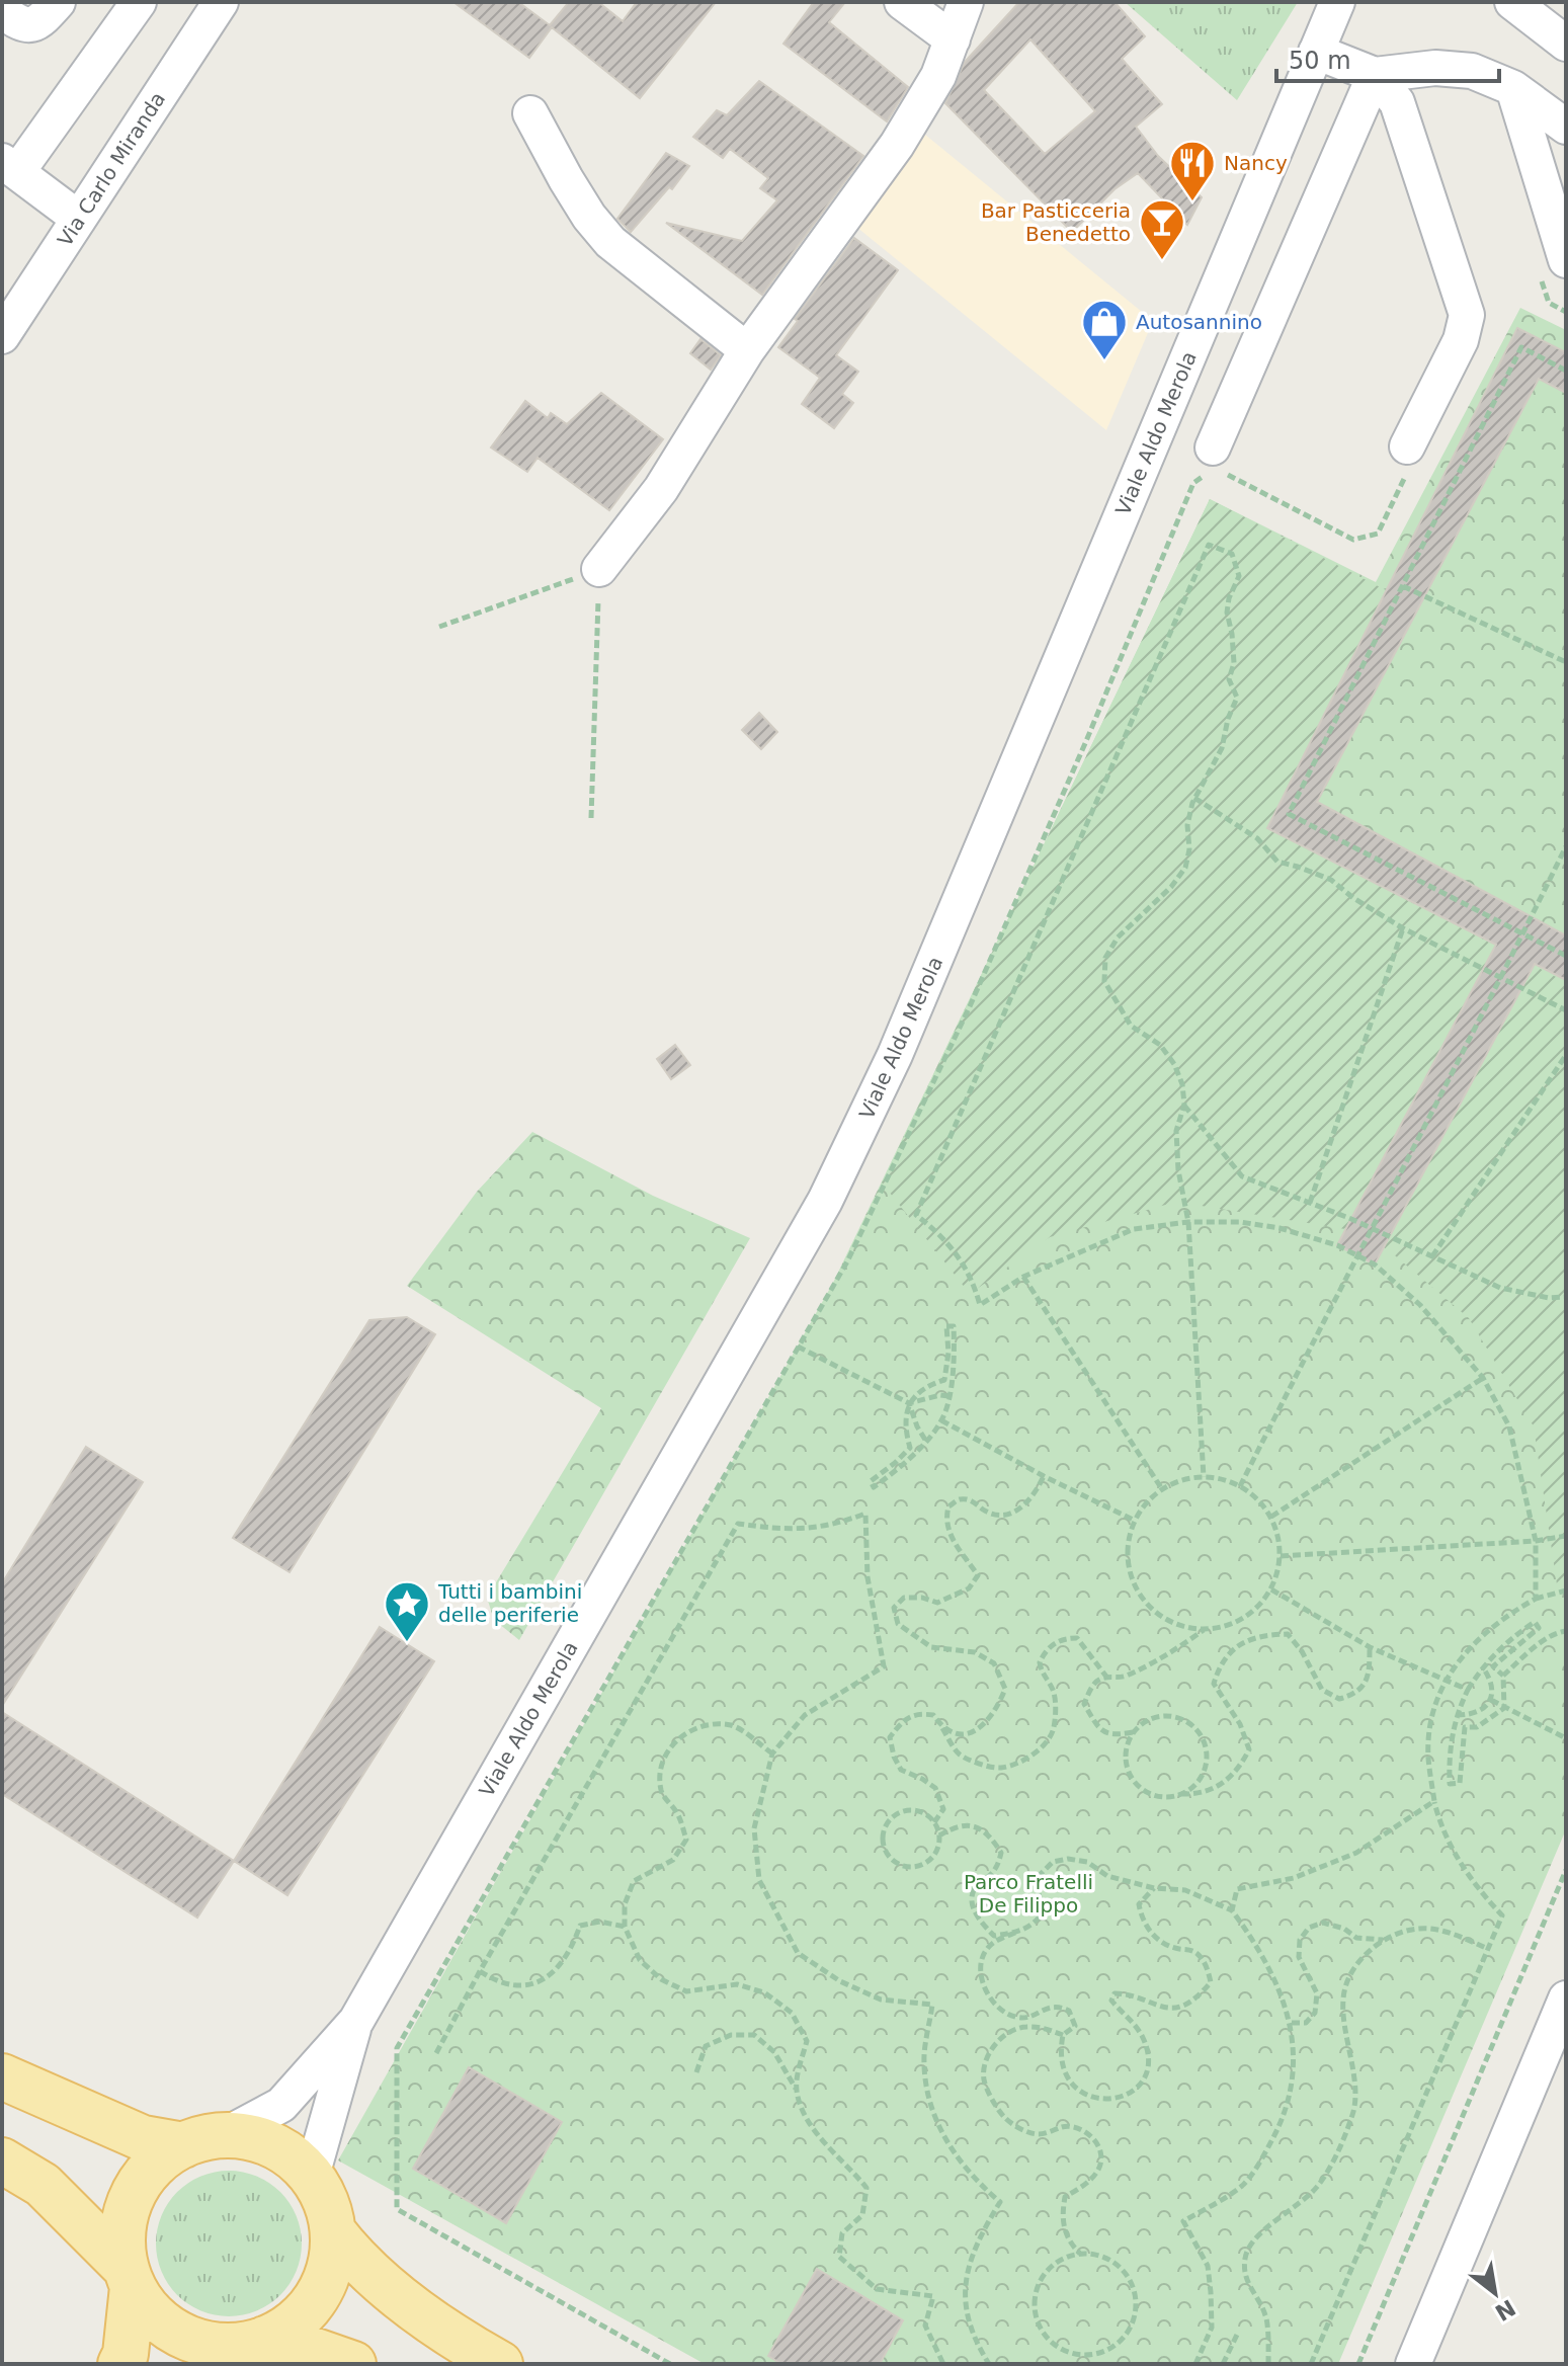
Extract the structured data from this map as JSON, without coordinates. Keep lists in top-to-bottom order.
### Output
{
  "streets": {
    "street": ["Via Carlo Miranda", "Viale Aldo Merola"]
  },
  "parks": ["Parco Fratelli De Filippo"],
  "places": {
    "restaurant": ["Nancy"],
    "bar": ["Bar Pasticceria Benedetto"],
    "shop": ["Autosannino"],
    "place": ["Tutti i bambini delle periferie"]
  },
  "scale_bar": "50 m",
  "north": "bottom right"
}
